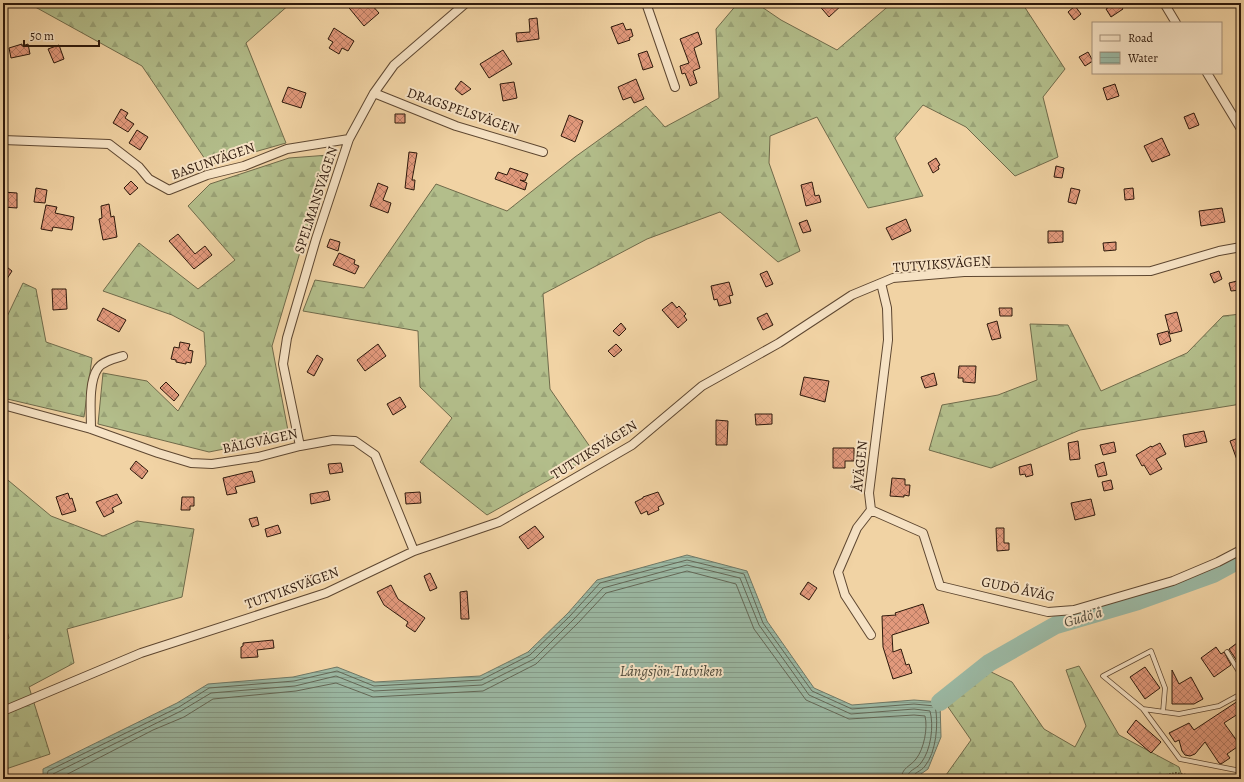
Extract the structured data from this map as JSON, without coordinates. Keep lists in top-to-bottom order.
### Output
{
  "streets": {
    "street": [
      "DRAGSPELSVÄGEN",
      "BASUNVÄGEN",
      "SPELMANSVÄGEN",
      "TUTVIKSVÄGEN",
      "BÄLGVÄGEN",
      "ÅVÄGEN",
      "GUDÖ ÅVÄG"
    ]
  },
  "crossings": [
    ["DRAGSPELSVÄGEN", "SPELMANSVÄGEN"],
    ["BASUNVÄGEN", "SPELMANSVÄGEN"],
    ["SPELMANSVÄGEN", "BÄLGVÄGEN"],
    ["TUTVIKSVÄGEN", "BÄLGVÄGEN"],
    ["TUTVIKSVÄGEN", "ÅVÄGEN"],
    ["ÅVÄGEN", "GUDÖ ÅVÄG"]
  ],
  "water": ["Gudö å", "Långsjön-Tutviken"],
  "legend": ["Road", "Water"],
  "scale_bar": "50 m"
}
